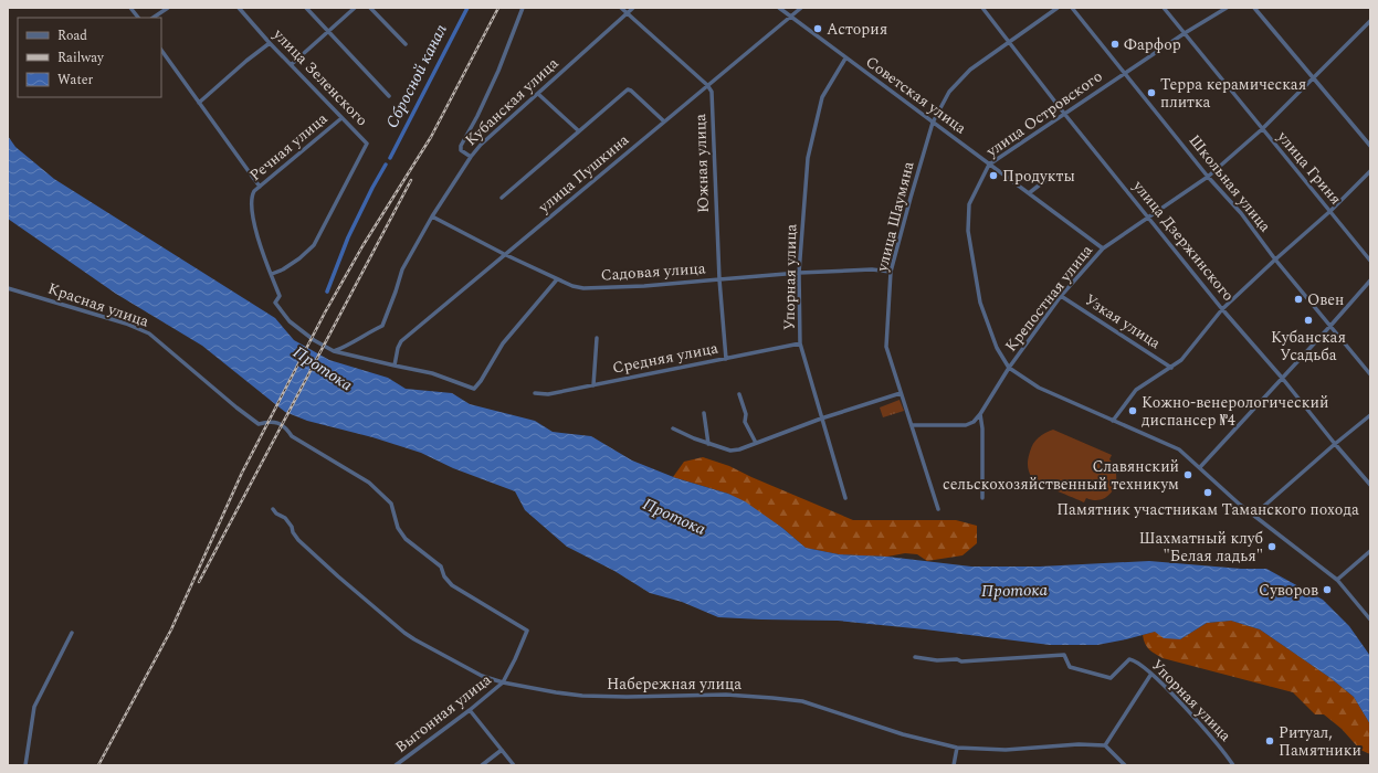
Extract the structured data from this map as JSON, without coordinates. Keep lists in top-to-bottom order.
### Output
{
  "streets": {
    "street": [
      "улица Зеленского",
      "Советская улица",
      "Кубанская улица",
      "улица Островского",
      "Речная улица",
      "Южная улица",
      "улица Гриня",
      "улица Пушкина",
      "Школьная улица",
      "улица Шаумяна",
      "улица Дзержинского",
      "Садовая улица",
      "Упорная улица",
      "Крепостная улица",
      "Красная улица",
      "Узкая улица",
      "Средняя улица",
      "Набережная улица",
      "Выгонная улица"
    ]
  },
  "crossings": [
    ["улица Зеленского", "Речная улица"],
    ["Советская улица", "улица Островского"],
    ["Советская улица", "улица Пушкина"],
    ["Советская улица", "улица Шаумяна"],
    ["Советская улица", "Упорная улица"],
    ["Советская улица", "Крепостная улица"],
    ["Кубанская улица", "Садовая улица"],
    ["улица Островского", "улица Гриня"],
    ["улица Островского", "Школьная улица"],
    ["улица Островского", "улица Дзержинского"],
    ["улица Островского", "Крепостная улица"],
    ["Южная улица", "улица Пушкина"],
    ["Южная улица", "Садовая улица"],
    ["Южная улица", "Средняя улица"],
    ["улица Гриня", "Крепостная улица"],
    ["улица Пушкина", "Садовая улица"],
    ["Школьная улица", "Крепостная улица"],
    ["улица Шаумяна", "улица Дзержинского"],
    ["улица Шаумяна", "Садовая улица"],
    ["улица Шаумяна", "Крепостная улица"],
    ["улица Дзержинского", "Крепостная улица"],
    ["Садовая улица", "Упорная улица"],
    ["Упорная улица", "Средняя улица"],
    ["Крепостная улица", "Узкая улица"],
    ["Красная улица", "Выгонная улица"],
    ["Набережная улица", "Выгонная улица"]
  ],
  "water": ["Сбросной канал", "Протока"],
  "places": [
    "Астория",
    "Фарфор",
    "Терра керамическая плитка",
    "Продукты",
    "Овен",
    "Кубанская Усадьба",
    "Кожно-венерологический диспансер №4",
    "Славянский сельскохозяйственный техникум",
    "Памятник участникам Таманского похода",
    "Шахматный клуб \"Белая ладья\"",
    "Суворов",
    "Ритуал, Памятники"
  ],
  "legend": ["Road", "Railway", "Water"]
}
